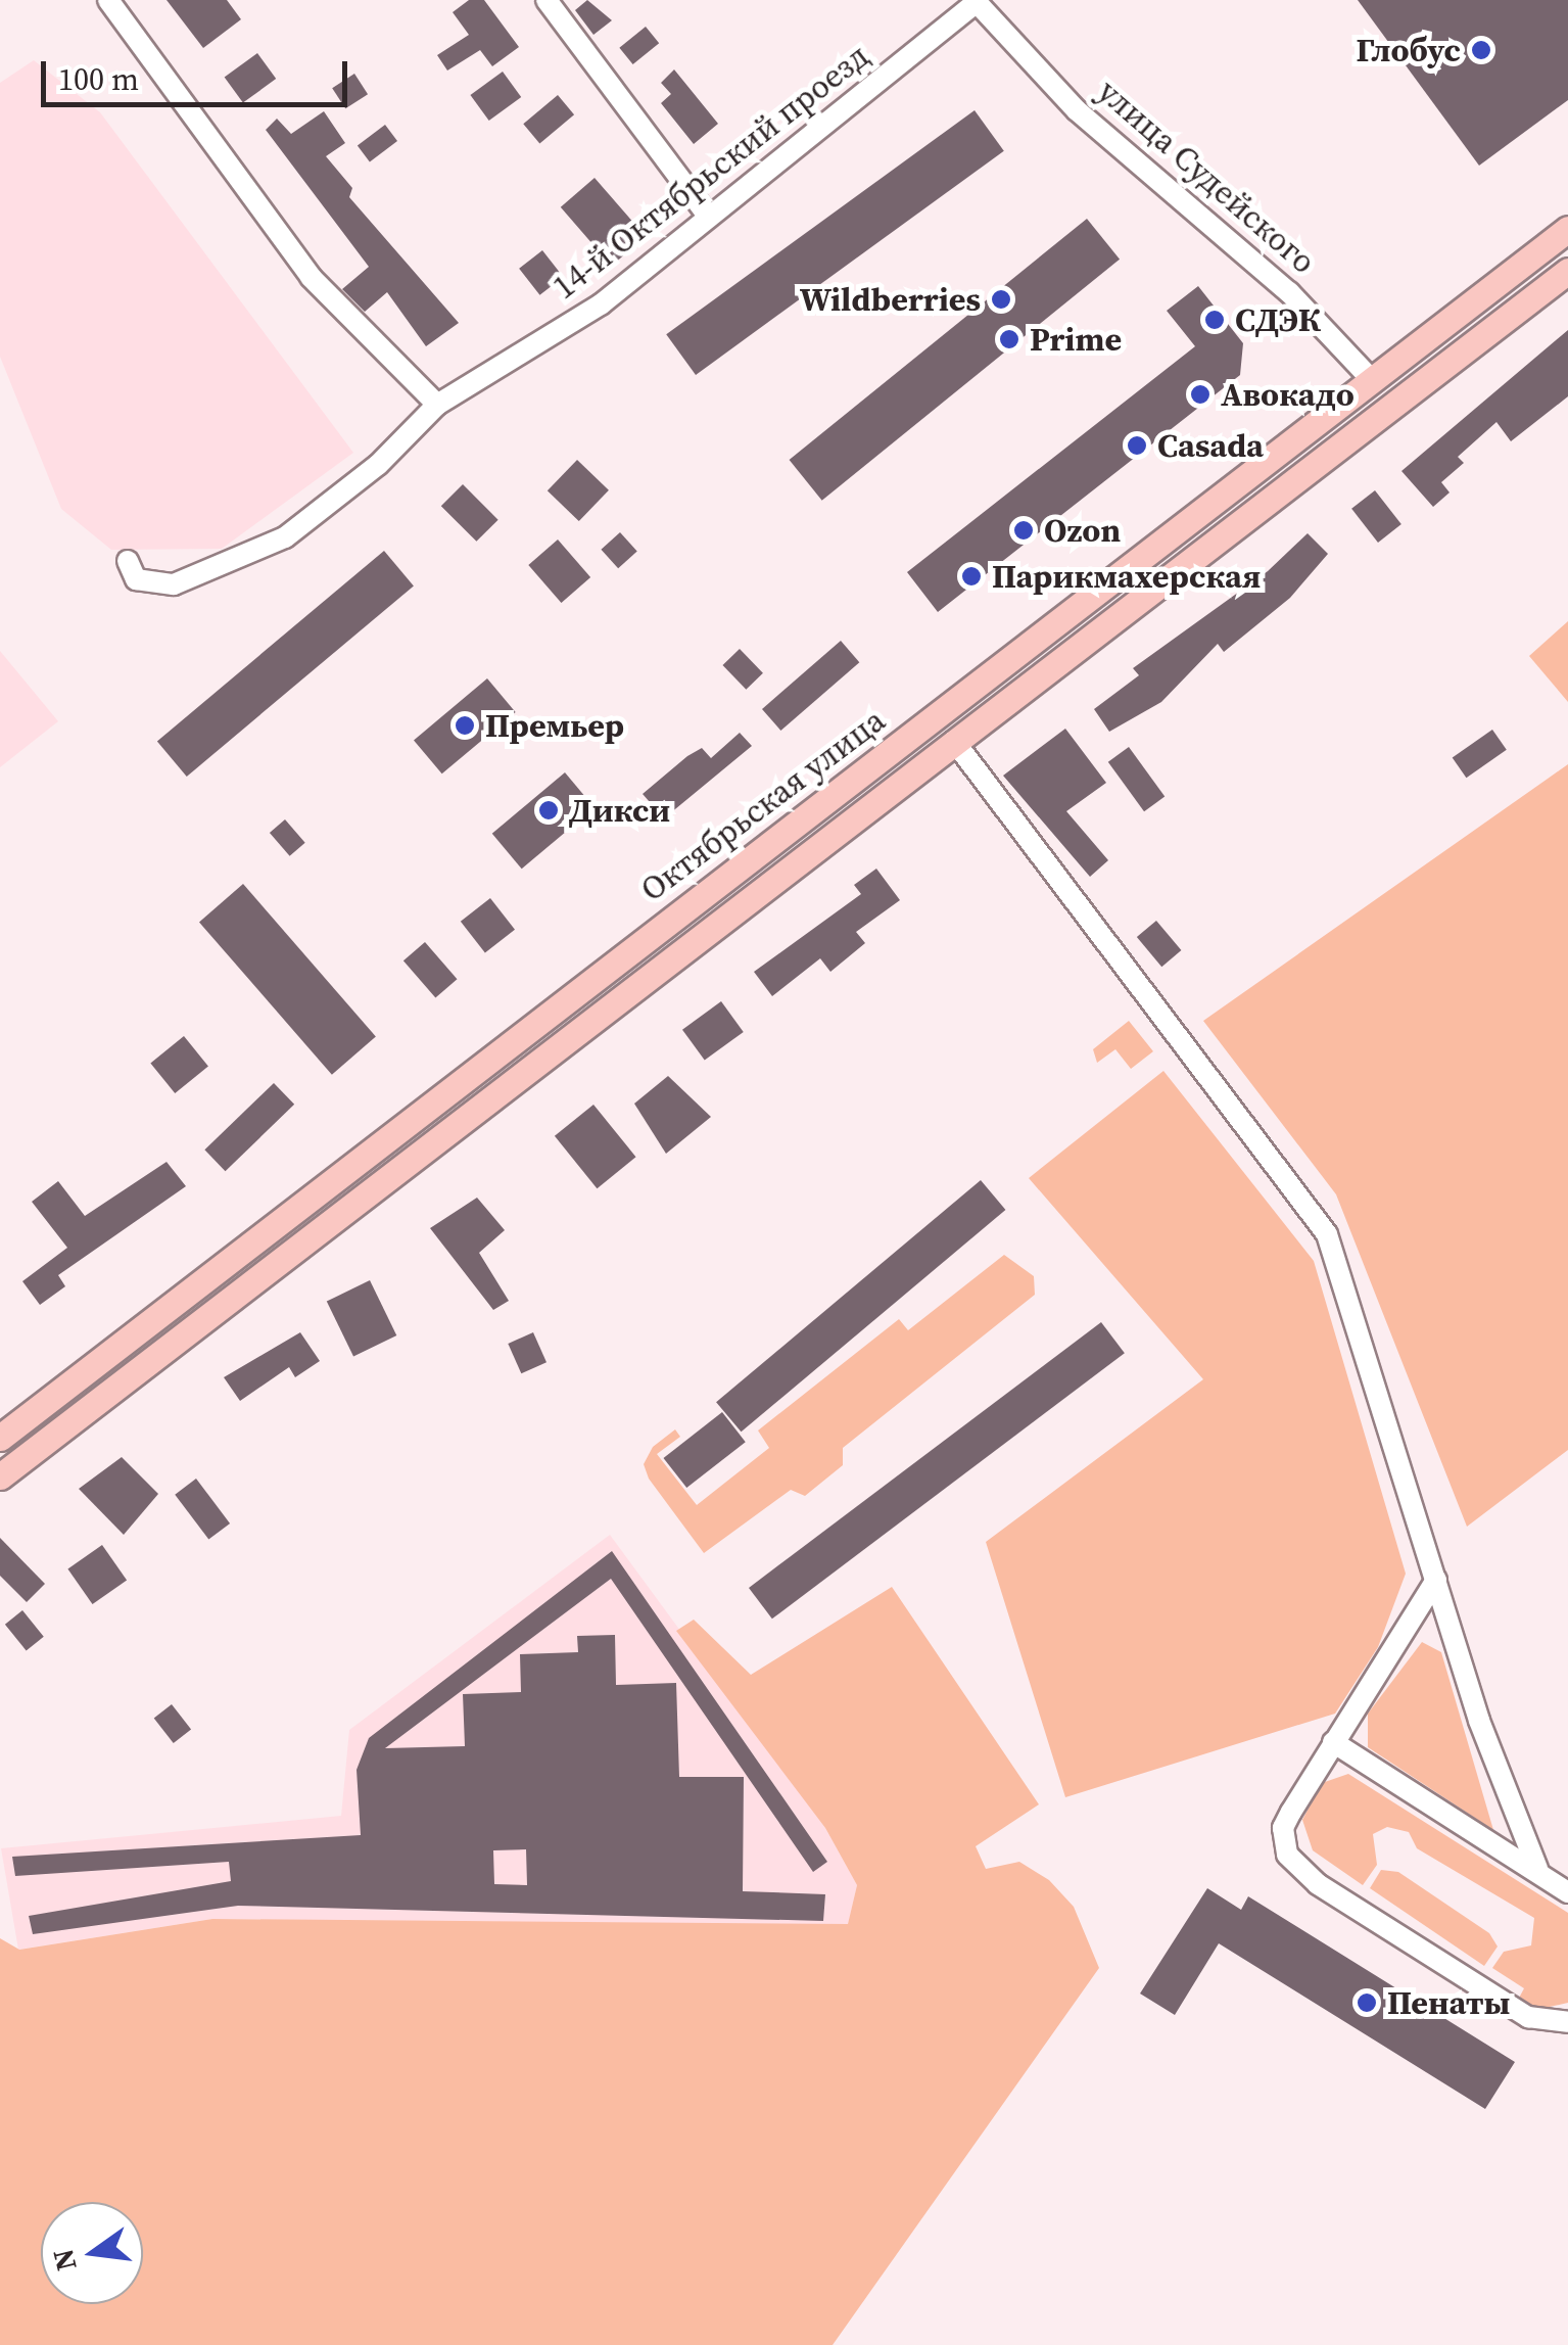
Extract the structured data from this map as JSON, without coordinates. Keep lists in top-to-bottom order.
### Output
{
  "streets": {
    "main road": ["улица Судейского", "Октябрьская улица"],
    "street": ["14-й Октябрьский проезд"]
  },
  "crossings": [
    ["14-й Октябрьский проезд", "улица Судейского"],
    ["улица Судейского", "Октябрьская улица"]
  ],
  "places": [
    "Глобус",
    "Wildberries",
    "СДЭК",
    "Prime",
    "Авокадо",
    "Casada",
    "Ozon",
    "Парикмахерская",
    "Премьер",
    "Дикси",
    "Пенаты"
  ],
  "scale_bar": "100 m",
  "north": "left"
}
